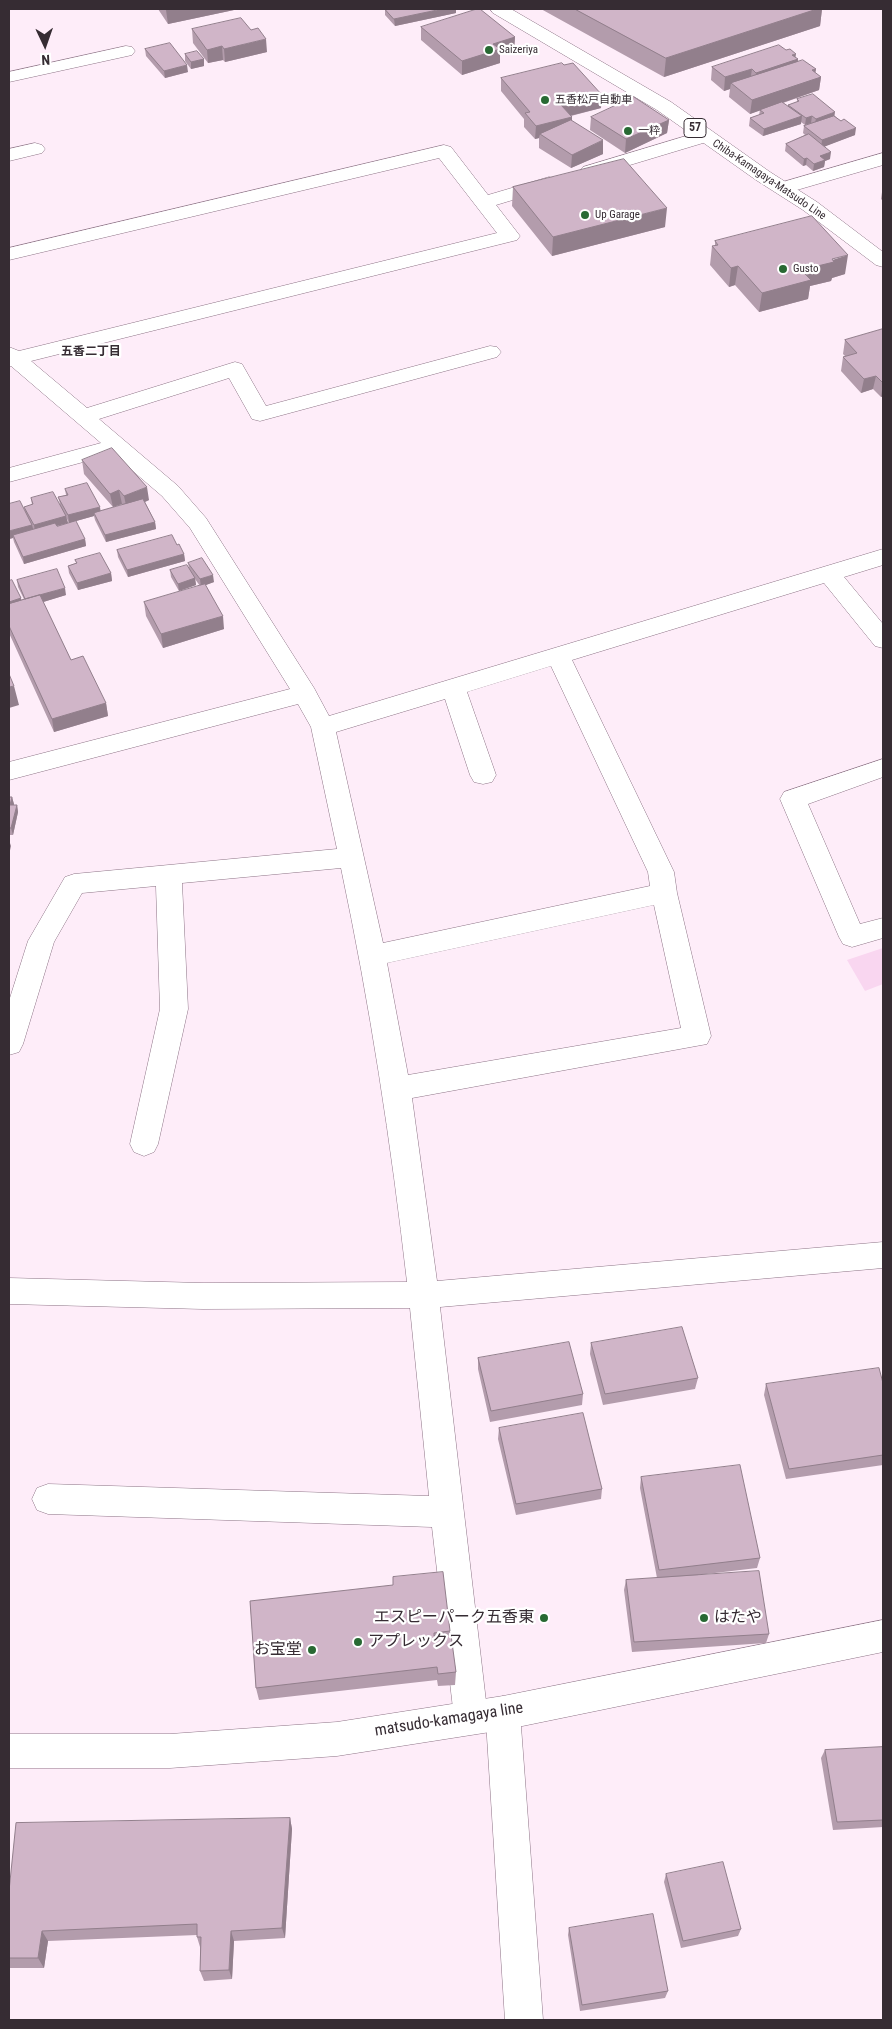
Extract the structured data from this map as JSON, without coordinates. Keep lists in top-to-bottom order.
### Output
{
  "streets": {
    "street": ["57", "Chiba-Kamagaya-Matsudo Line", "matsudo-kamagaya line"]
  },
  "districts": ["五香二丁目"],
  "places": [
    "Saizeriya",
    "五香松戸自動車",
    "一粋",
    "Up Garage",
    "Gusto",
    "エスピーパーク五香東",
    "はたや",
    "アプレックス",
    "お宝堂"
  ],
  "north": "bottom"
}
